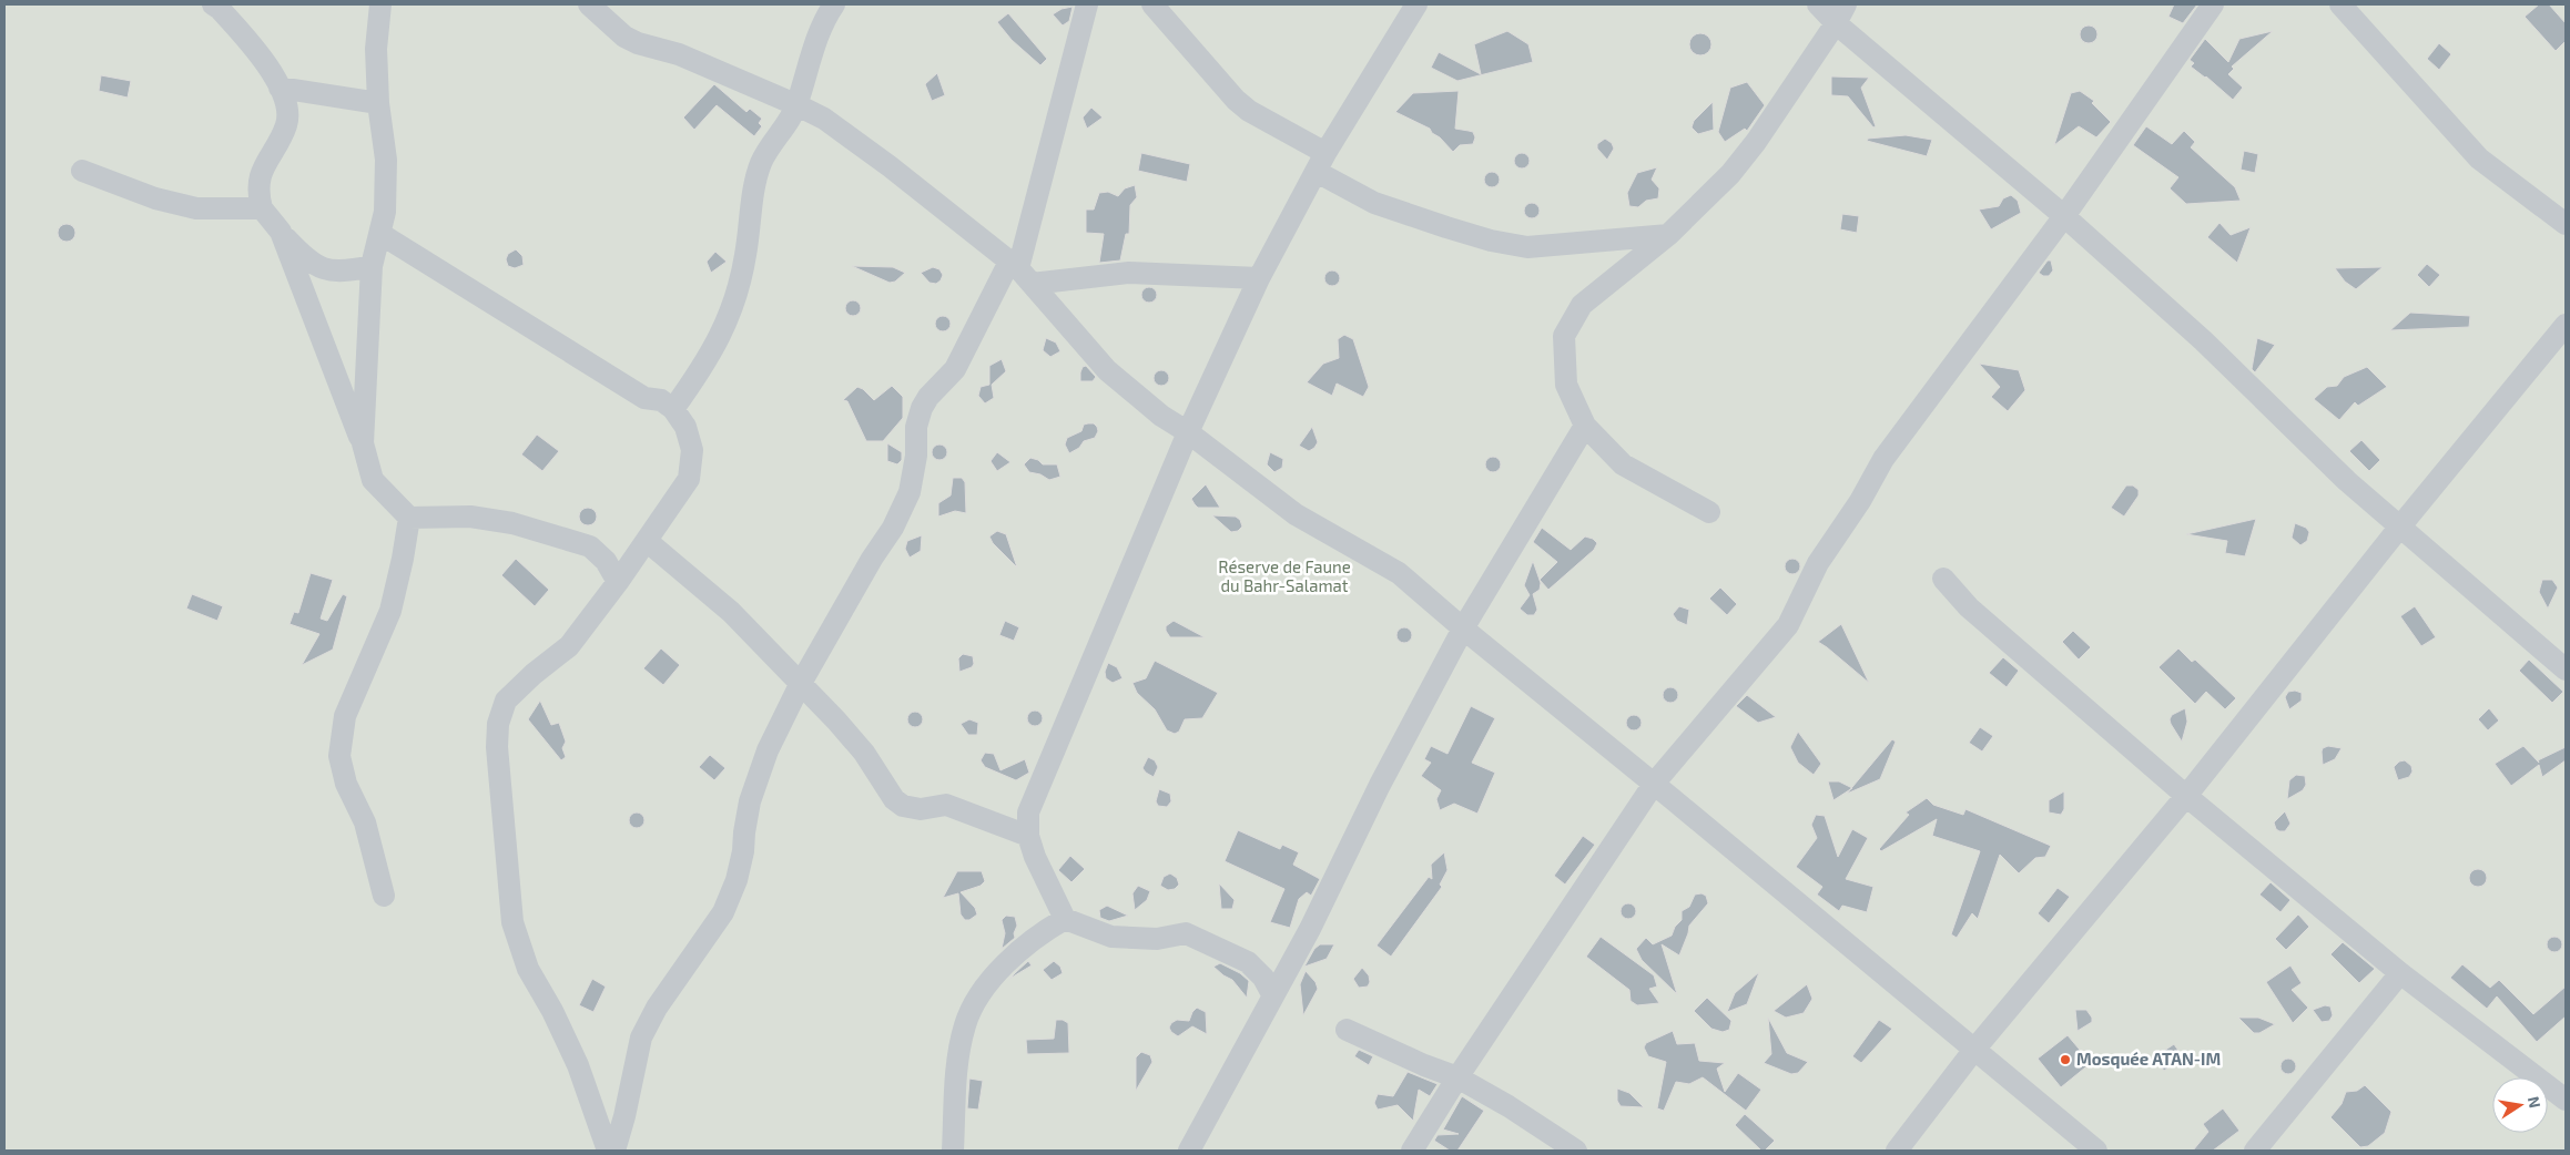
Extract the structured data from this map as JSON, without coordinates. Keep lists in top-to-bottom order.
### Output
{
  "parks": ["Réserve de Faune du Bahr-Salamat"],
  "places": ["Mosquée ATAN-IM"],
  "north": "right"
}
